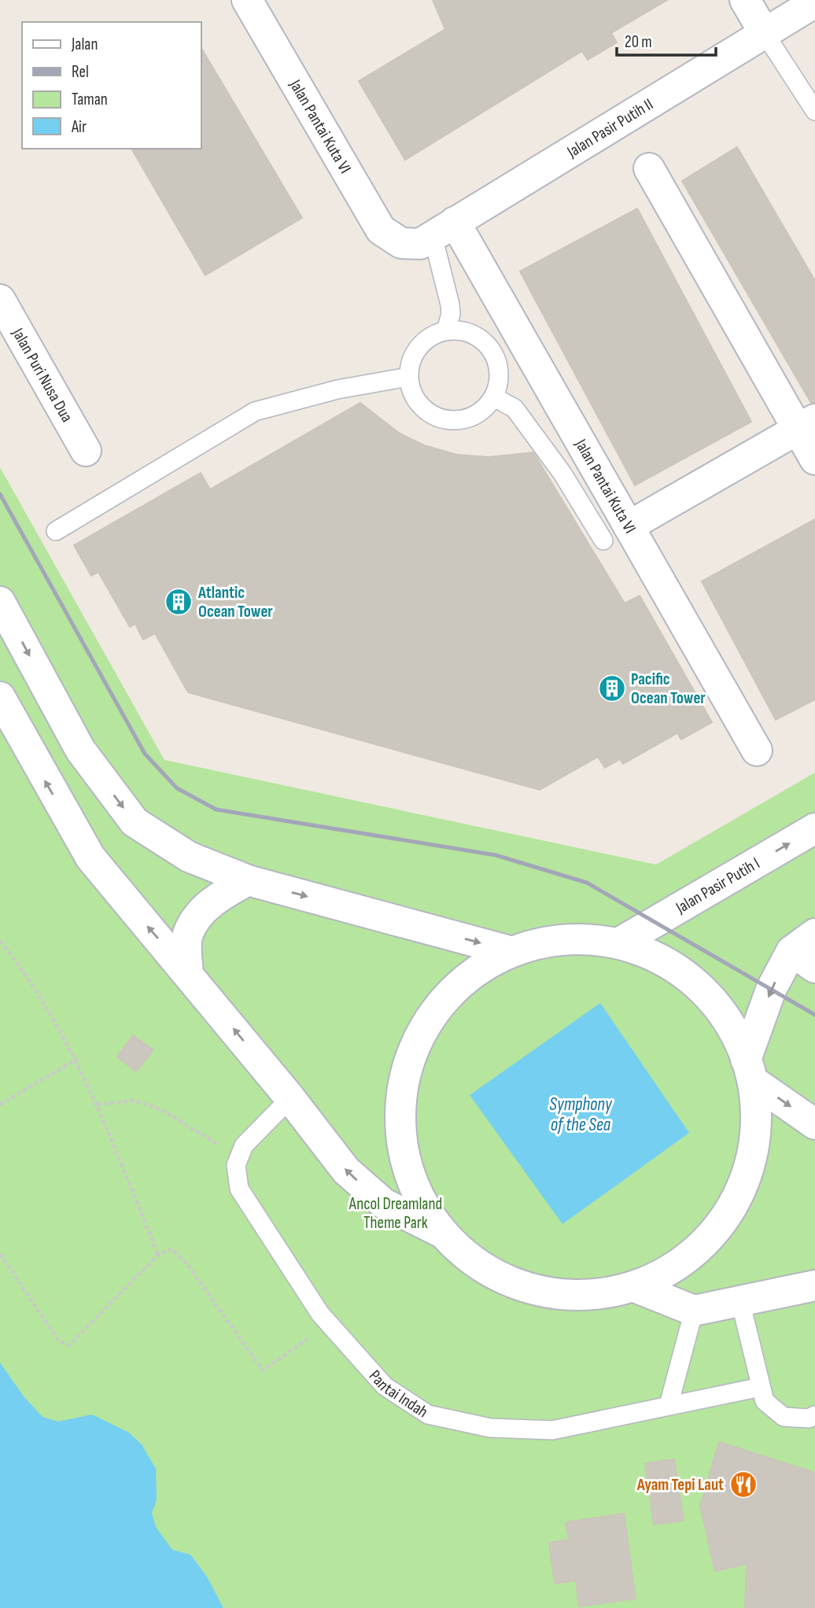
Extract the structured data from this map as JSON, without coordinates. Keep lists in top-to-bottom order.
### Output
{
  "streets": {
    "street": [
      "Jalan Pantai Kuta VI",
      "Jalan Pasir Putih II",
      "Jalan Puri Nusa Dua",
      "Jalan Pasir Putih I"
    ],
    "lane": ["Pantai Indah"]
  },
  "crossings": [
    ["Jalan Pantai Kuta VI", "Jalan Pasir Putih II"]
  ],
  "one_way": ["Jalan Pasir Putih I"],
  "water": ["Symphony of the Sea"],
  "parks": ["Ancol Dreamland Theme Park"],
  "places": {
    "building": ["Atlantic Ocean Tower", "Pacific Ocean Tower"],
    "restaurant": ["Ayam Tepi Laut"]
  },
  "legend": [
    "Jalan",
    "Rel",
    "Taman",
    "Air"
  ],
  "scale_bar": "20 m"
}
